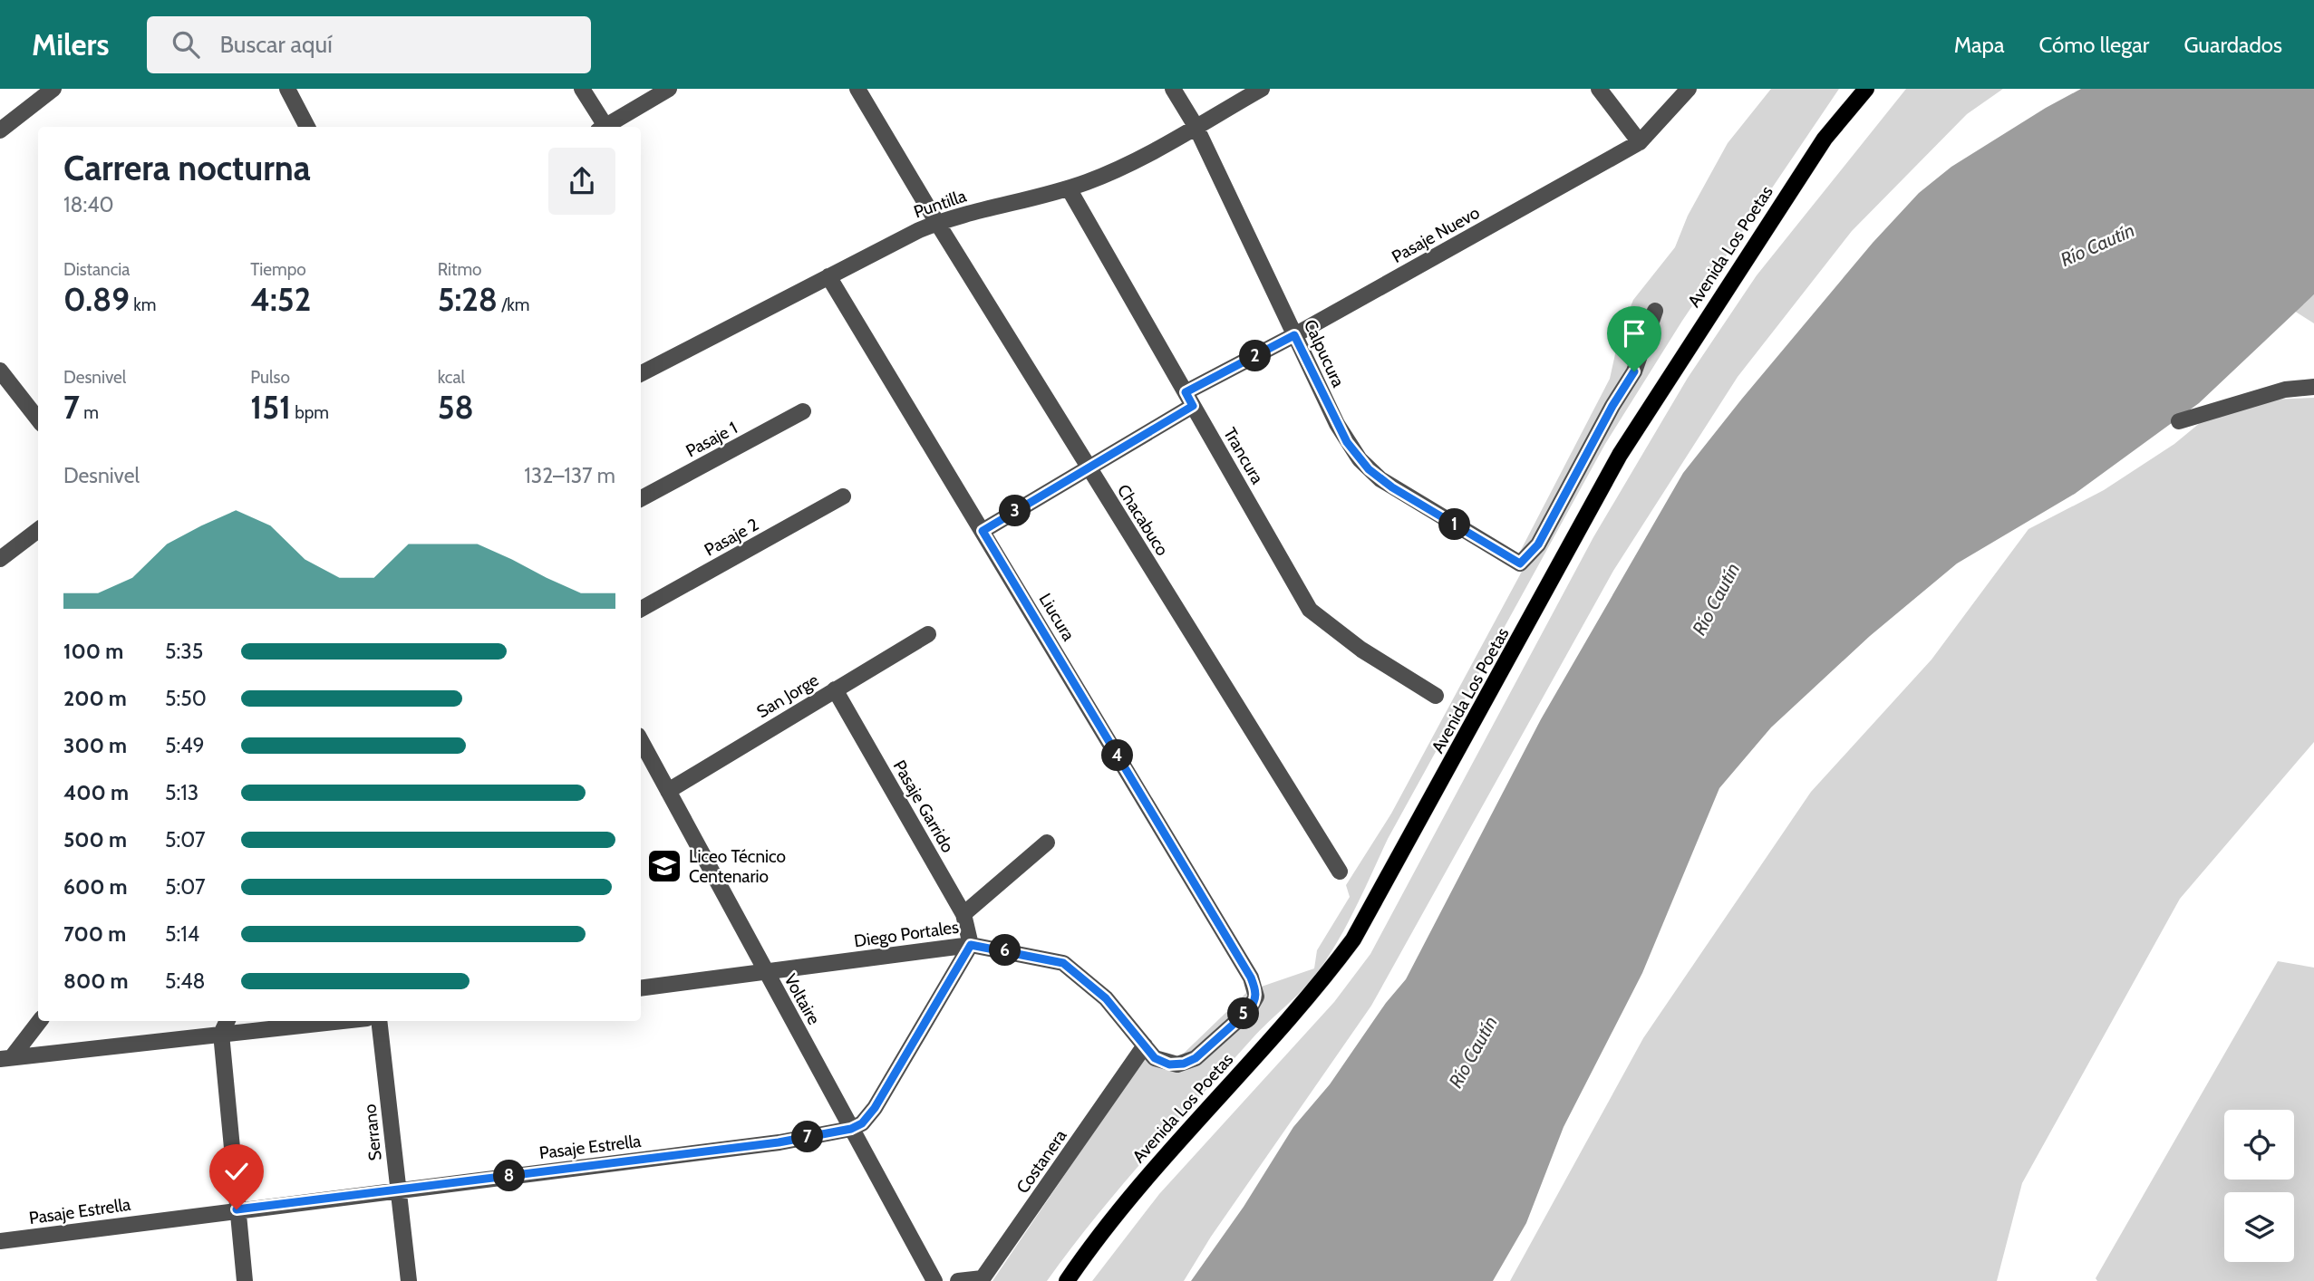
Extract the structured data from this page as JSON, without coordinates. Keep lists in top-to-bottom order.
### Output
{
  "streets": {
    "main road": ["Avenida Los Poetas"],
    "street": [
      "Puntilla",
      "Pasaje Nuevo",
      "Calpucura",
      "Pasaje 1",
      "Trancura",
      "Chacabuco",
      "Pasaje 2",
      "Liucura",
      "San Jorge",
      "Pasaje Garrido",
      "Diego Portales",
      "Voltaire",
      "Serrano",
      "Pasaje Estrella",
      "Costanera"
    ]
  },
  "crossings": [
    ["Puntilla", "Calpucura"],
    ["Puntilla", "Trancura"],
    ["Puntilla", "Chacabuco"],
    ["Puntilla", "Liucura"],
    ["Pasaje Nuevo", "Calpucura"],
    ["Pasaje Nuevo", "Trancura"],
    ["Pasaje Nuevo", "Chacabuco"],
    ["Pasaje Nuevo", "Liucura"],
    ["Liucura", "Diego Portales"],
    ["San Jorge", "Pasaje Garrido"],
    ["San Jorge", "Voltaire"],
    ["Pasaje Garrido", "Diego Portales"],
    ["Diego Portales", "Voltaire"],
    ["Diego Portales", "Costanera"],
    ["Voltaire", "Pasaje Estrella"],
    ["Serrano", "Pasaje Estrella"]
  ],
  "water": ["Río Cautín"],
  "places": {
    "school or university": ["Liceo Técnico Centenario"]
  },
  "page": {
    "header": "Milers",
    "search": "Buscar aquí",
    "nav": ["Mapa", "Cómo llegar", "Guardados"],
    "heading": ["Carrera nocturna", "18:40"],
    "stats": [
      ["Distancia", "0.89 km"],
      ["Tiempo", "4:52"],
      ["Ritmo", "5:28 /km"],
      ["Desnivel", "7 m"],
      ["Pulso", "151 bpm"],
      ["kcal", "58"]
    ],
    "pins": [
      "2",
      "3",
      "1",
      "4",
      "6",
      "5",
      "7",
      "8"
    ],
    "chart": ["Desnivel", "132–137 m"],
    "list": [
      {
        "name": "100 m",
        "note": "5:35"
      },
      {
        "name": "200 m",
        "note": "5:50"
      },
      {
        "name": "300 m",
        "note": "5:49"
      },
      {
        "name": "400 m",
        "note": "5:13"
      },
      {
        "name": "500 m",
        "note": "5:07"
      },
      {
        "name": "600 m",
        "note": "5:07"
      },
      {
        "name": "700 m",
        "note": "5:14"
      },
      {
        "name": "800 m",
        "note": "5:48"
      }
    ]
  }
}
